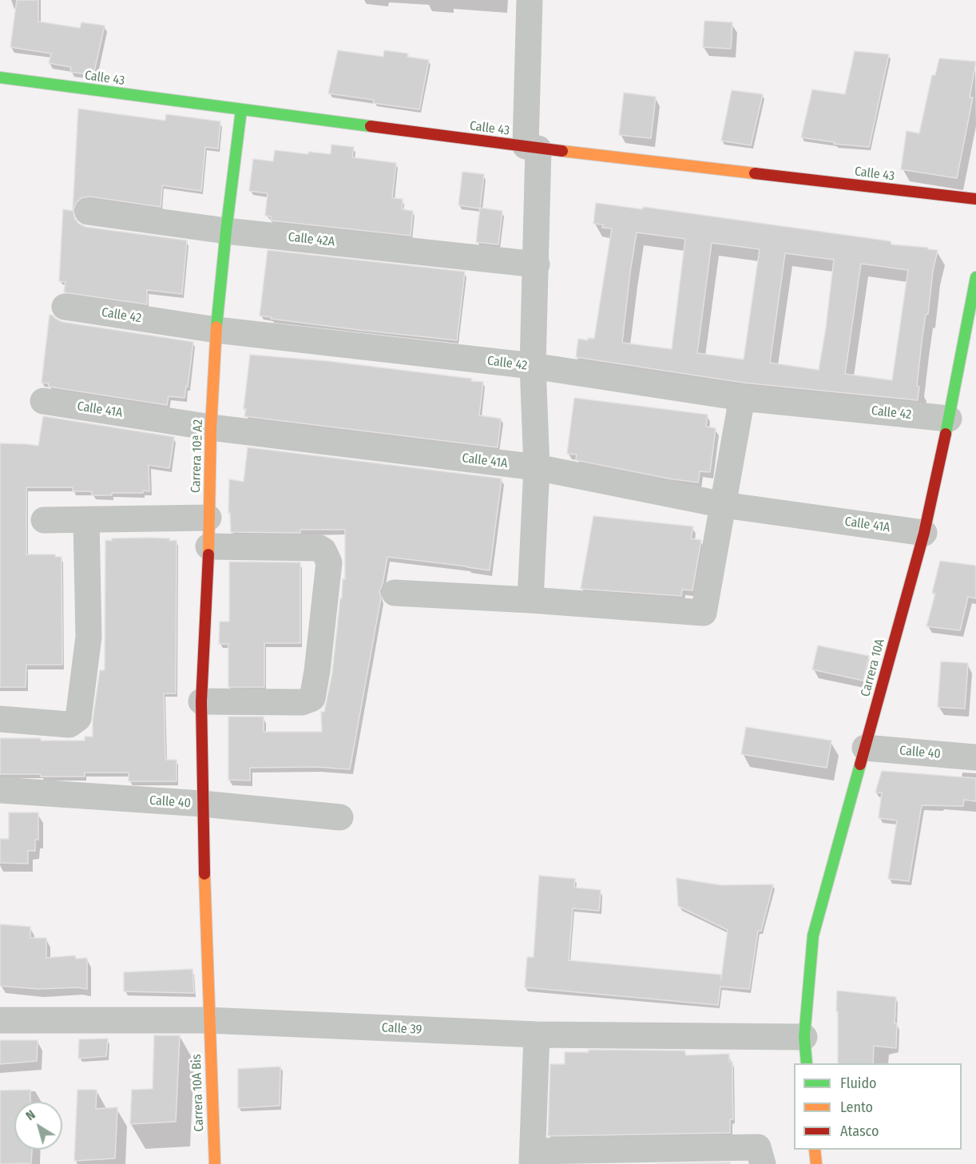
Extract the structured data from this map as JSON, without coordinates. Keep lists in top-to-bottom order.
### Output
{
  "streets": {
    "street": [
      "Calle 43",
      "Calle 42A",
      "Calle 42",
      "Calle 41A",
      "Carrera 10ª A2",
      "Carrera 10A",
      "Calle 40",
      "Calle 39",
      "Carrera 10A Bis"
    ]
  },
  "crossings": [
    ["Calle 43", "Carrera 10ª A2"],
    ["Calle 42A", "Carrera 10ª A2"],
    ["Calle 42", "Carrera 10ª A2"],
    ["Calle 42", "Carrera 10A"],
    ["Calle 41A", "Carrera 10ª A2"],
    ["Calle 41A", "Carrera 10A"],
    ["Carrera 10ª A2", "Calle 40"],
    ["Carrera 10ª A2", "Carrera 10A Bis"],
    ["Carrera 10A", "Calle 40"],
    ["Carrera 10A", "Calle 39"],
    ["Calle 40", "Carrera 10A Bis"],
    ["Calle 39", "Carrera 10A Bis"]
  ],
  "legend": ["Fluido", "Lento", "Atasco"],
  "north": "top left"
}
